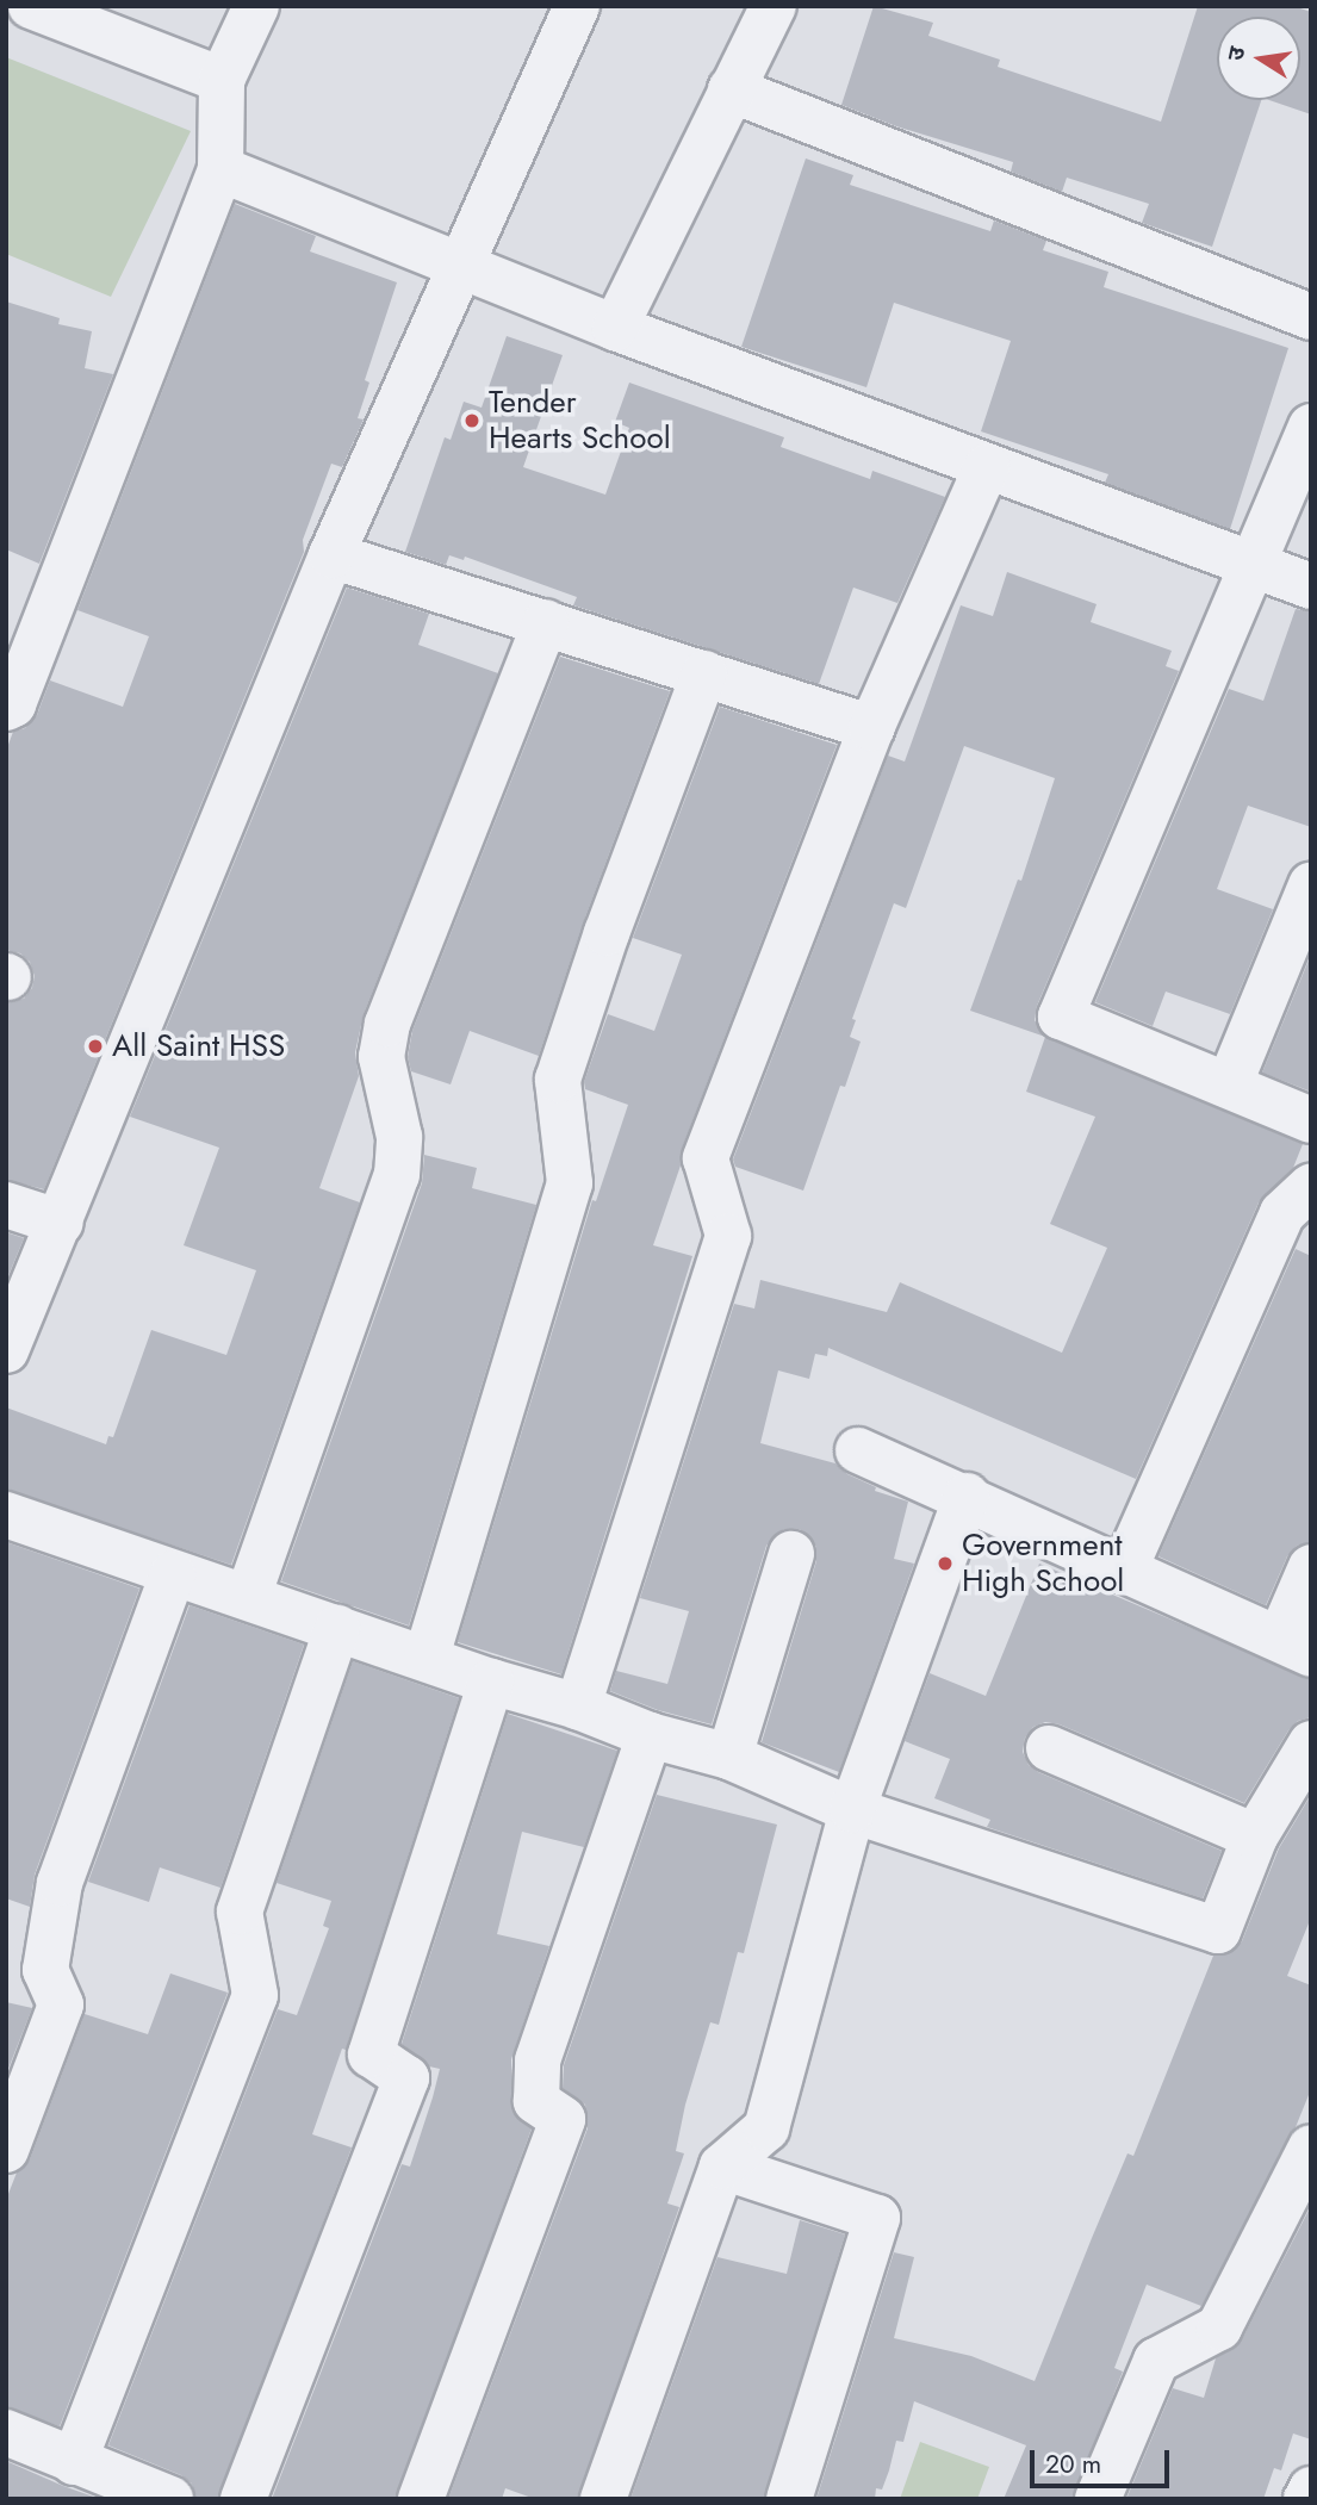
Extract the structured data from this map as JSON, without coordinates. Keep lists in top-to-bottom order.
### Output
{
  "places": ["Tender Hearts School", "All Saint HSS", "Government High School"],
  "scale_bar": "20 m",
  "north": "left"
}
